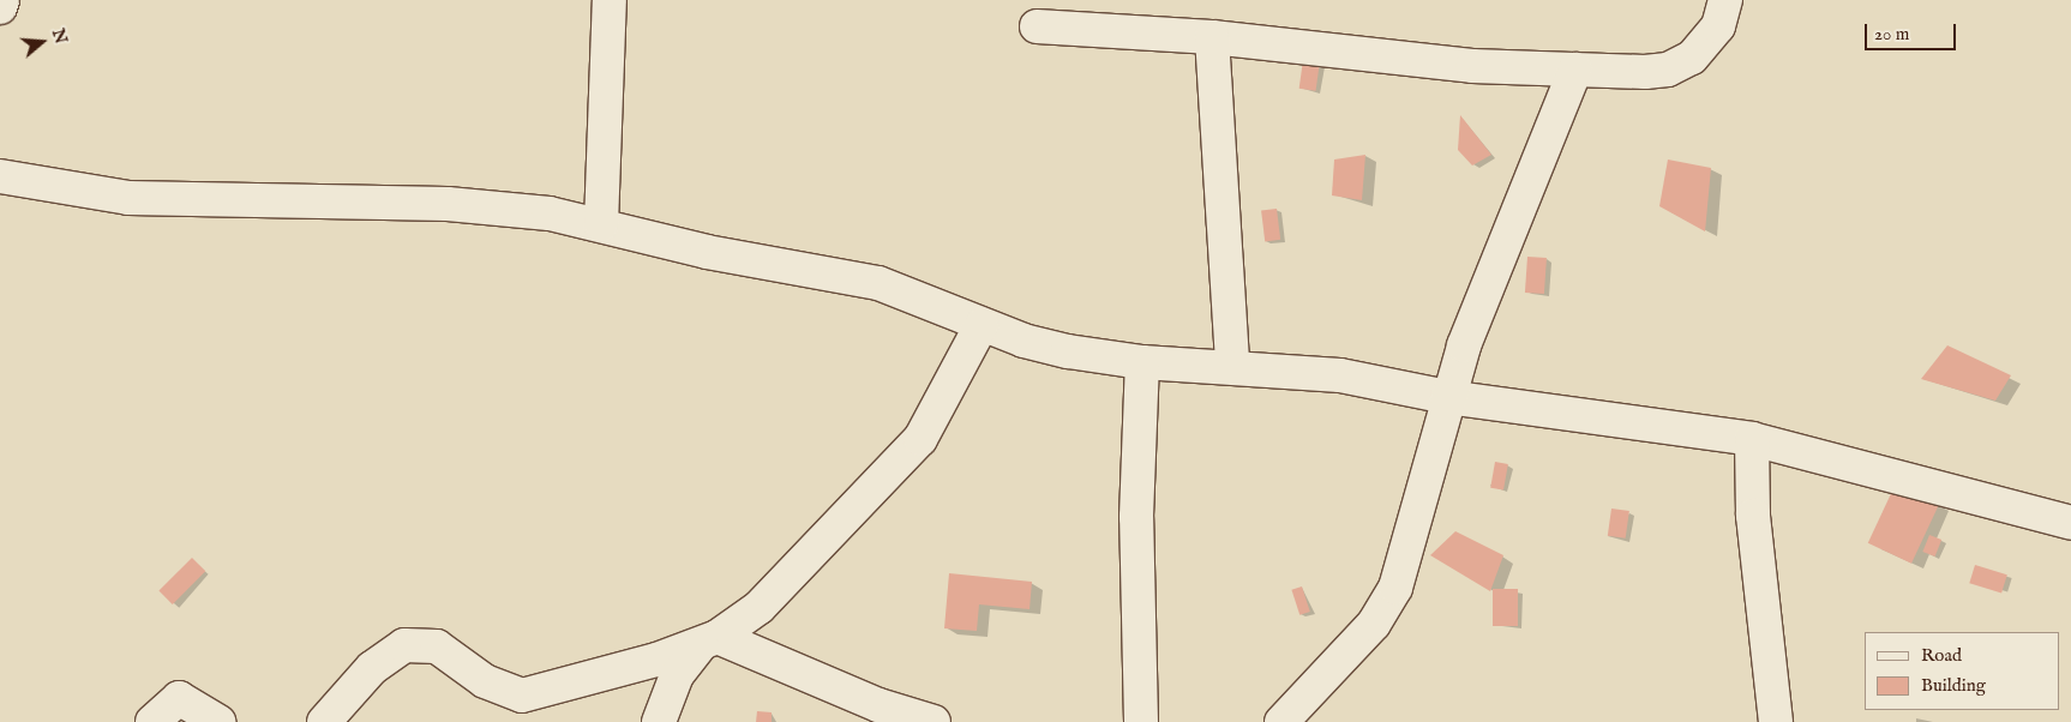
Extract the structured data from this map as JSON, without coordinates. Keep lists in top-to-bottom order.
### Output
{
  "legend": ["Road", "Building"],
  "scale_bar": "20 m",
  "north": "right"
}
